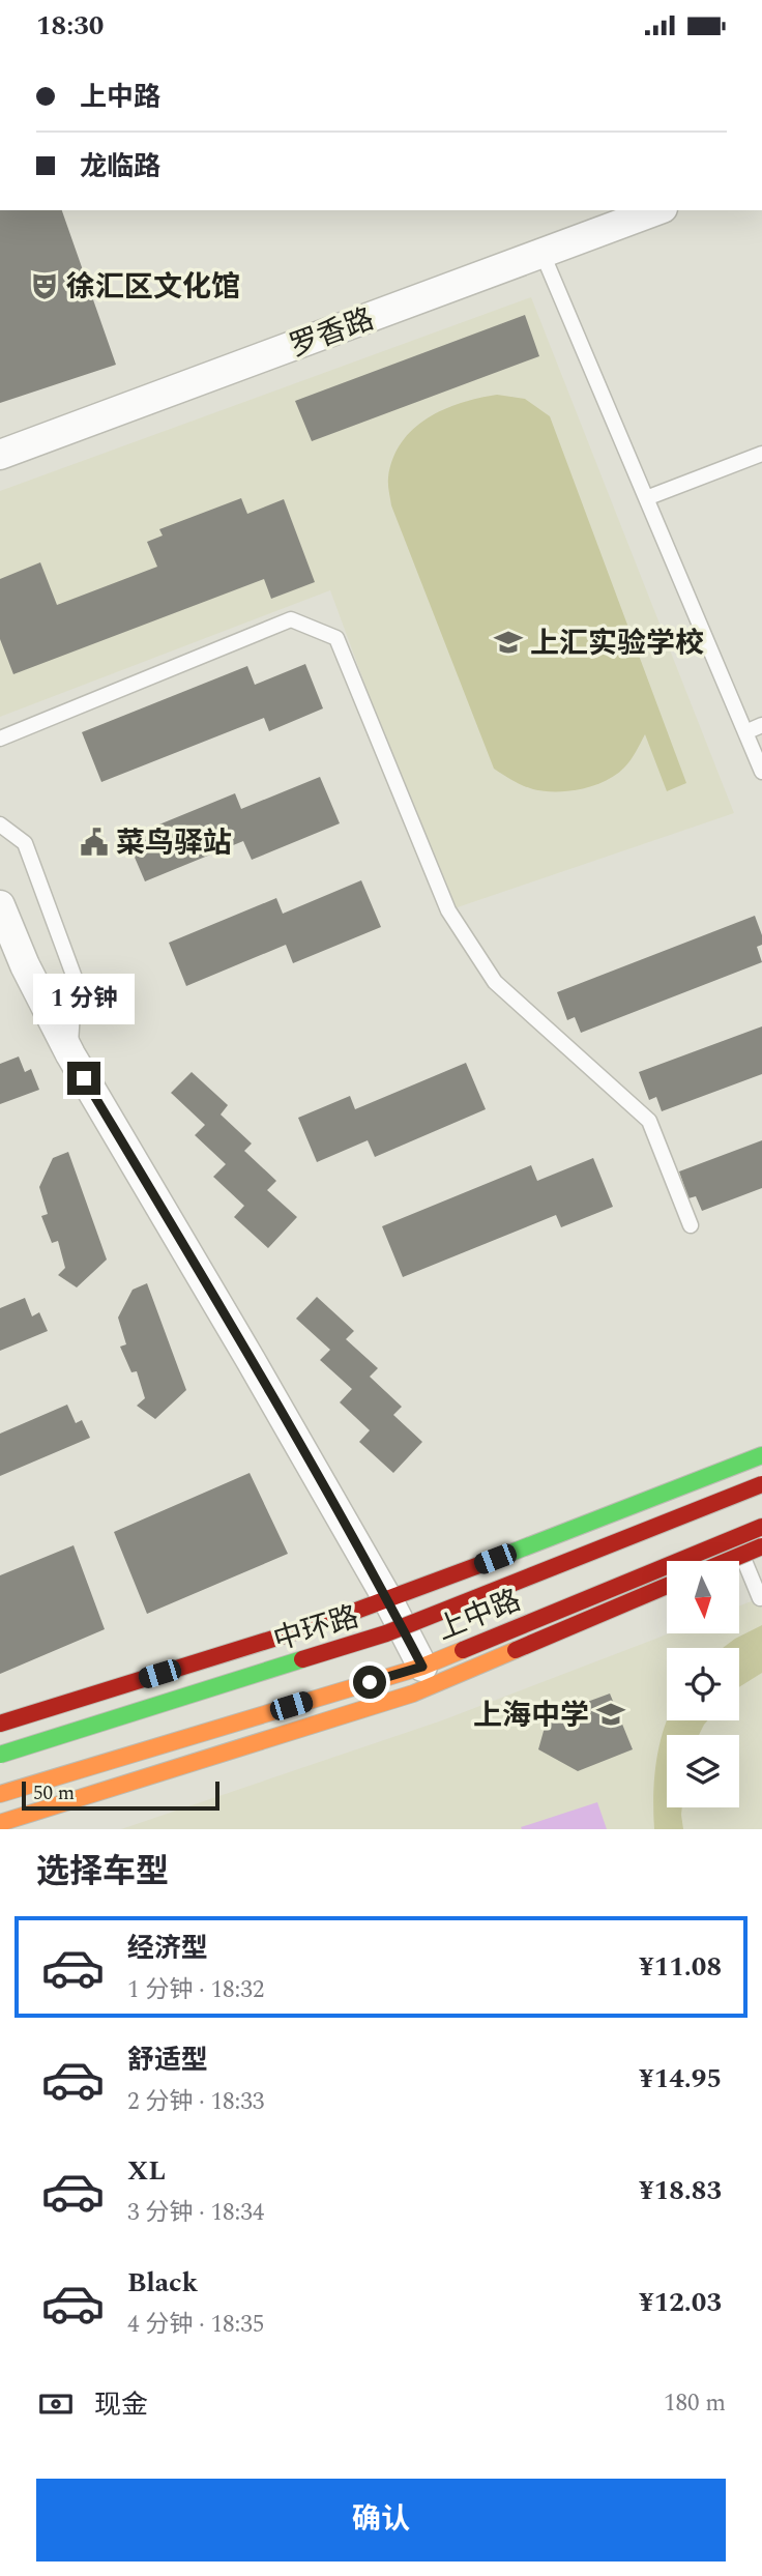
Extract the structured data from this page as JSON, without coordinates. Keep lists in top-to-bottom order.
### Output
{
  "streets": {
    "main road": ["上中路", "中环路"],
    "street": ["罗香路"]
  },
  "places": {
    "theatre": ["徐汇区文化馆"],
    "school or university": ["上汇实验学校", "上海中学"],
    "public building": ["菜鸟驿站"]
  },
  "scale_bar": "50 m",
  "north": "bottom",
  "page": {
    "status": "18:30",
    "banner": ["上中路", "龙临路"],
    "bubble": "1 分钟",
    "scale": "50 m",
    "heading": "选择车型",
    "list": [
      {
        "name": "经济型",
        "note": "1 分钟 · 18:32",
        "value": "¥11.08"
      },
      {
        "name": "舒适型",
        "note": "2 分钟 · 18:33",
        "value": "¥14.95"
      },
      {
        "name": "XL",
        "note": "3 分钟 · 18:34",
        "value": "¥18.83"
      },
      {
        "name": "Black",
        "note": "4 分钟 · 18:35",
        "value": "¥12.03"
      }
    ],
    "pay": ["现金", "180 m"],
    "buttons": "确认"
  }
}
